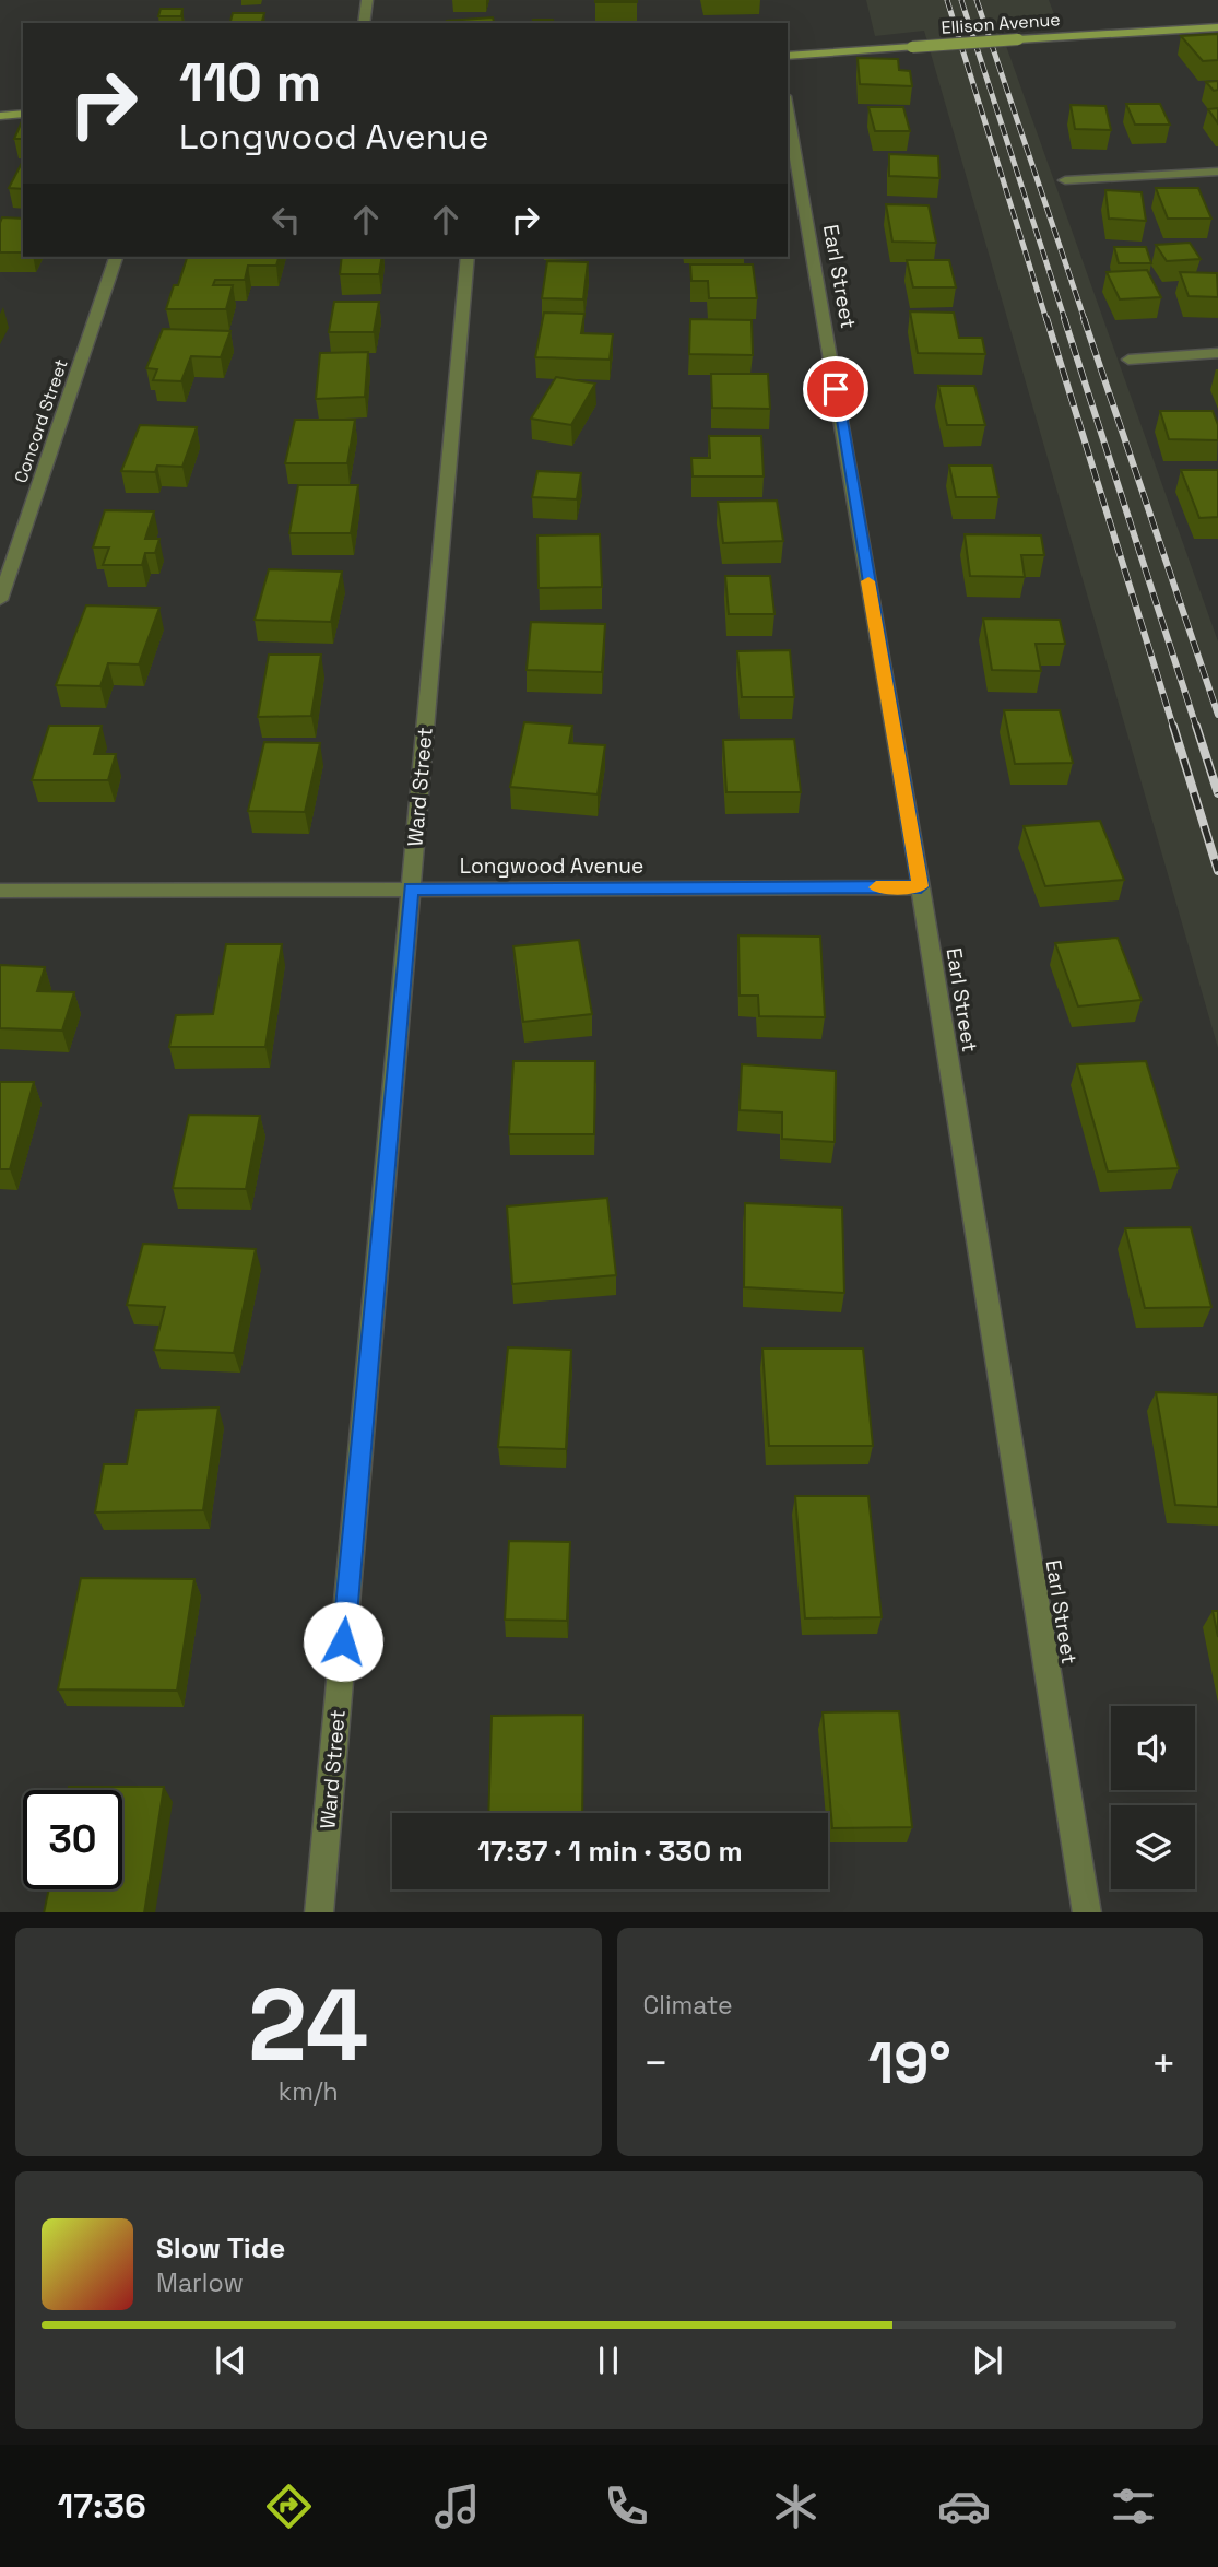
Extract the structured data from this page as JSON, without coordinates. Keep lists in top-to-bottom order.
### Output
{
  "streets": {
    "street": [
      "Ellison Avenue",
      "Earl Street",
      "Concord Street",
      "Ward Street",
      "Longwood Avenue"
    ]
  },
  "crossings": [
    ["Earl Street", "Longwood Avenue"],
    ["Ward Street", "Longwood Avenue"]
  ],
  "page": {
    "turn": ["110 m", "Longwood Avenue"],
    "limit": "30",
    "trip": "17:37 · 1 min · 330 m",
    "tile": [
      ["24", "km/h"],
      "Climate"
    ],
    "heat": ["−", "19°", "+"],
    "song": ["Slow Tide", "Marlow"],
    "tabs": "17:36"
  }
}
